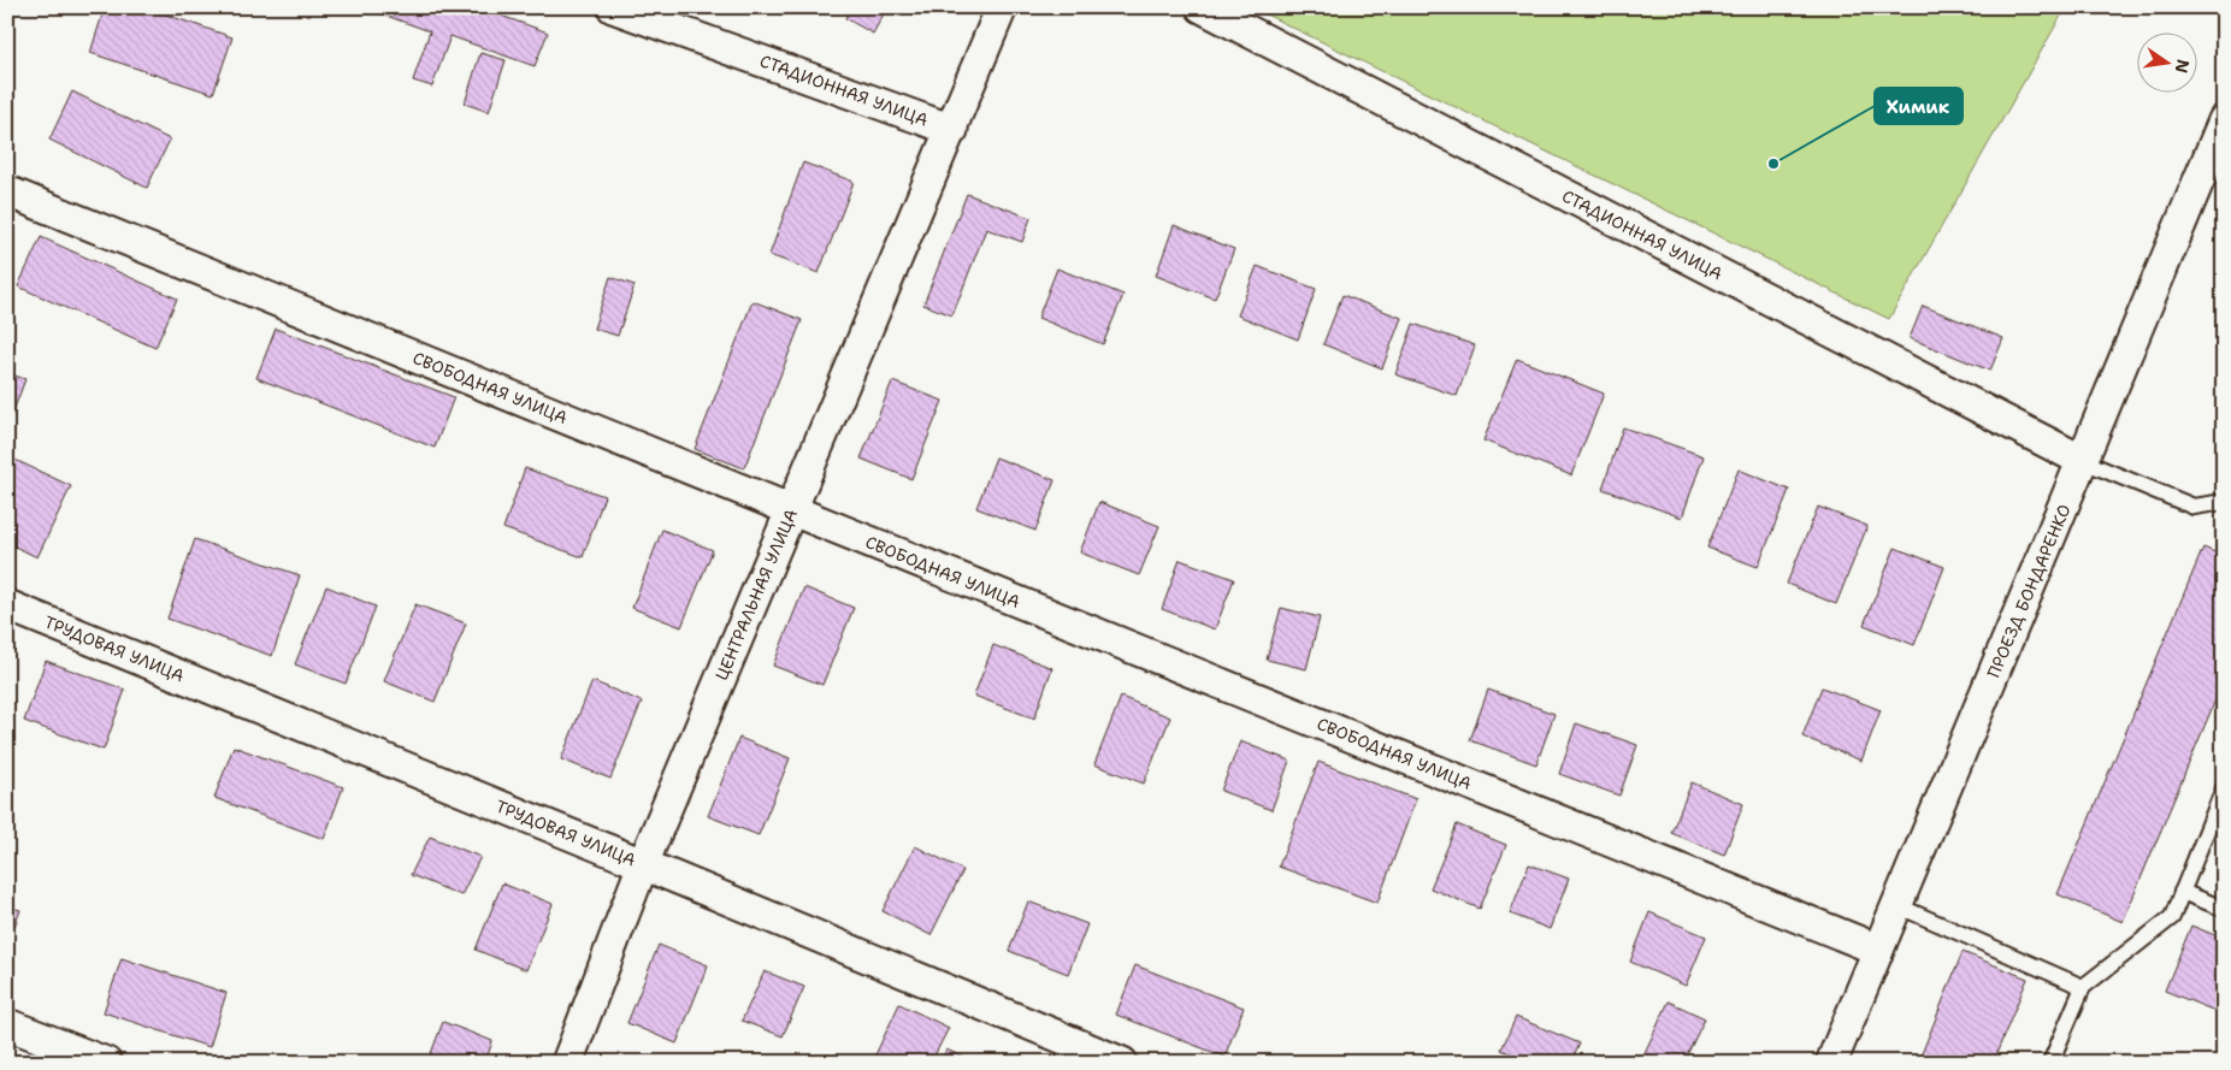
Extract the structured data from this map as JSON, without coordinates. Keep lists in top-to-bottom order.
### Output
{
  "streets": {
    "street": [
      "СТАДИОННАЯ УЛИЦА",
      "СВОБОДНАЯ УЛИЦА",
      "ПРОЕЗД БОНДАРЕНКО",
      "ЦЕНТРАЛЬНАЯ УЛИЦА",
      "ТРУДОВАЯ УЛИЦА"
    ]
  },
  "crossings": [
    ["СТАДИОННАЯ УЛИЦА", "ПРОЕЗД БОНДАРЕНКО"],
    ["СТАДИОННАЯ УЛИЦА", "ЦЕНТРАЛЬНАЯ УЛИЦА"],
    ["СВОБОДНАЯ УЛИЦА", "ПРОЕЗД БОНДАРЕНКО"],
    ["СВОБОДНАЯ УЛИЦА", "ЦЕНТРАЛЬНАЯ УЛИЦА"],
    ["ЦЕНТРАЛЬНАЯ УЛИЦА", "ТРУДОВАЯ УЛИЦА"]
  ],
  "places": ["Химик"],
  "north": "right"
}
